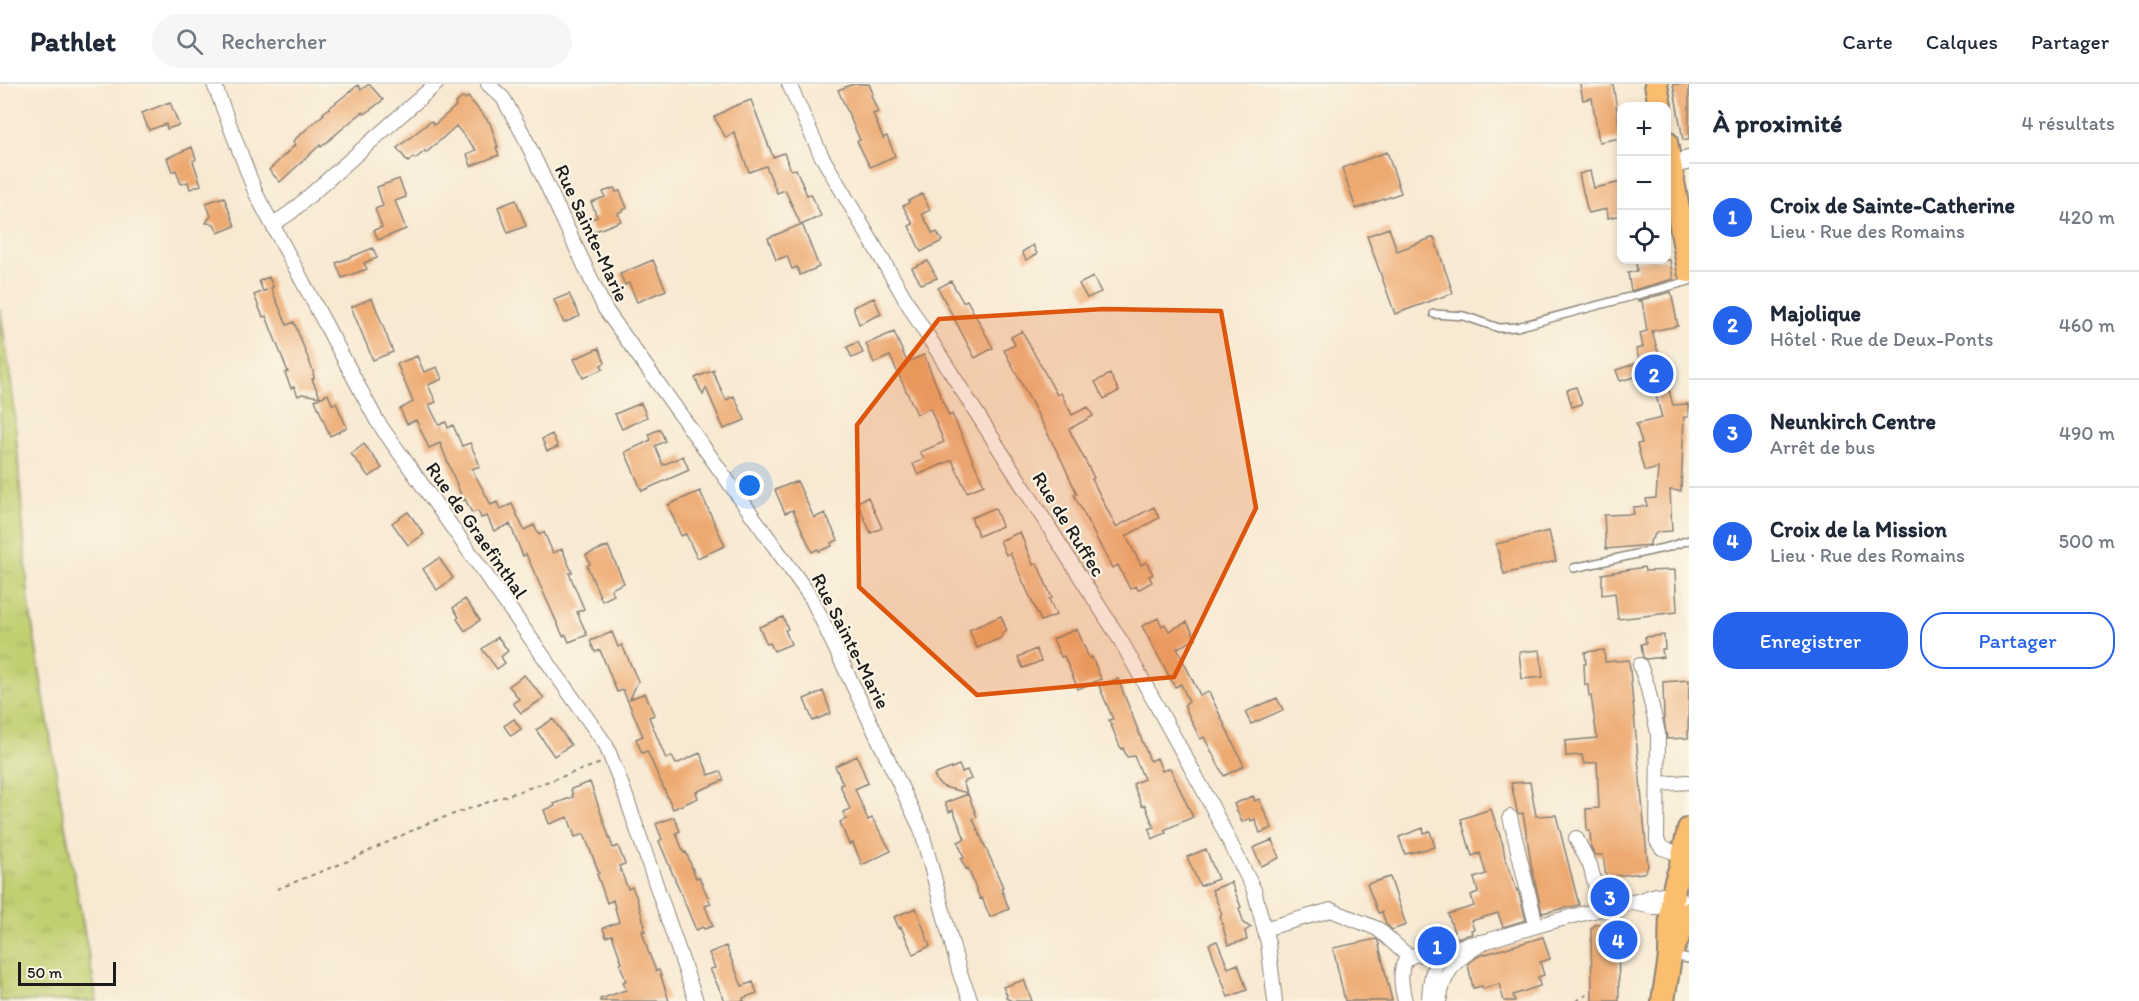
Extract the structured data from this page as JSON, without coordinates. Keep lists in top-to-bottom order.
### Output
{
  "streets": {
    "street": ["Rue Sainte-Marie", "Rue de Ruffec", "Rue de Graefinthal"]
  },
  "scale_bar": "50 m",
  "page": {
    "header": "Pathlet",
    "search": "Rechercher",
    "nav": ["Carte", "Calques", "Partager"],
    "heading": ["À proximité", "4 résultats"],
    "map_buttons": ["+", "−"],
    "list": [
      {
        "mark": "1",
        "name": "Croix de Sainte-Catherine",
        "note": "Lieu · Rue des Romains",
        "value": "420 m"
      },
      {
        "mark": "2",
        "name": "Majolique",
        "note": "Hôtel · Rue de Deux-Ponts",
        "value": "460 m"
      },
      {
        "mark": "3",
        "name": "Neunkirch Centre",
        "note": "Arrêt de bus",
        "value": "490 m"
      },
      {
        "mark": "4",
        "name": "Croix de la Mission",
        "note": "Lieu · Rue des Romains",
        "value": "500 m"
      }
    ],
    "pins": [
      "2",
      "3",
      "4",
      "1"
    ],
    "buttons": ["Enregistrer", "Partager"],
    "scale": "50 m"
  }
}
